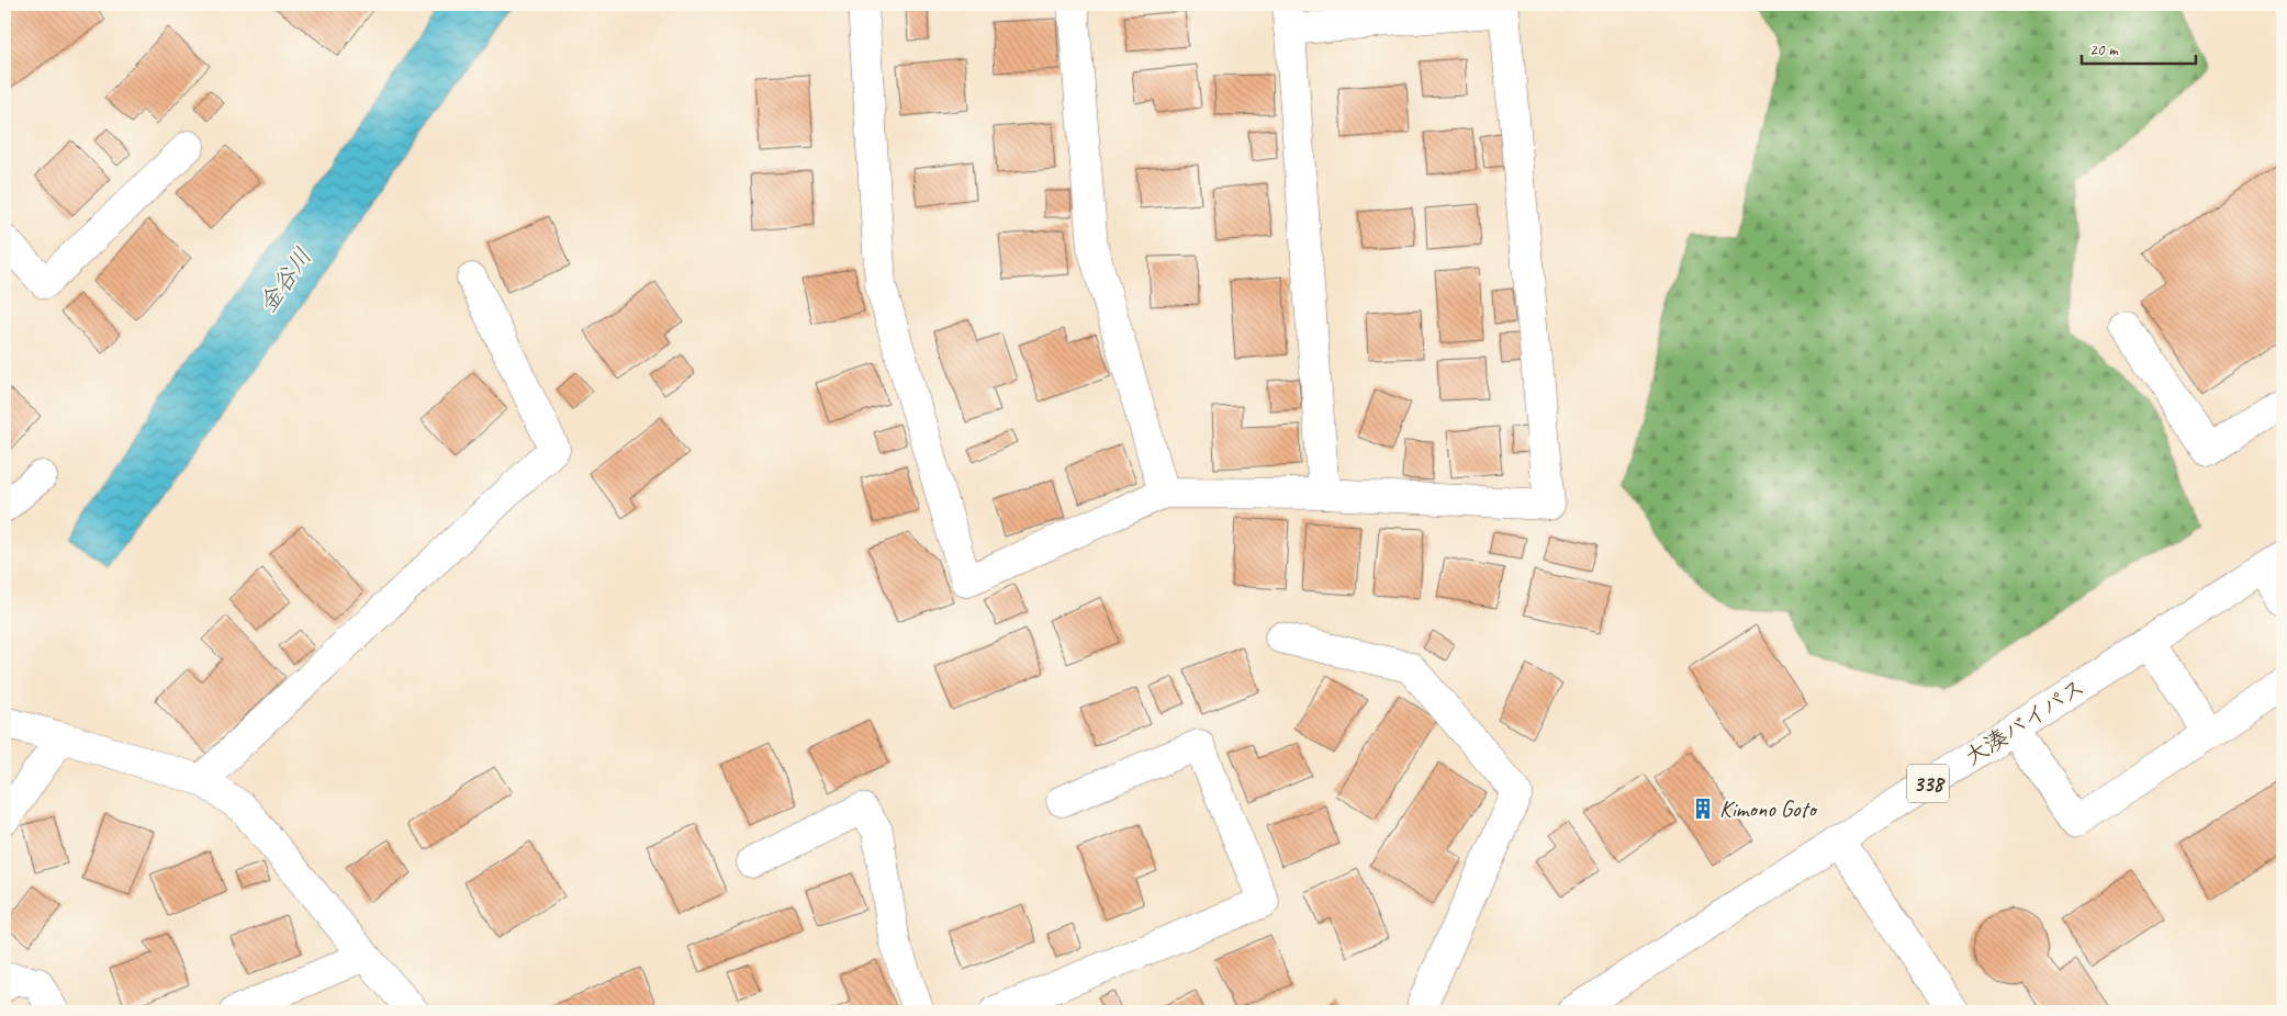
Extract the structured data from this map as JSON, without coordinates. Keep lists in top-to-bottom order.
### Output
{
  "streets": {
    "main road": ["大湊バイパス", "338"]
  },
  "water": ["金谷川"],
  "places": {
    "building": ["Kimono Goto"]
  },
  "scale_bar": "20 m"
}
